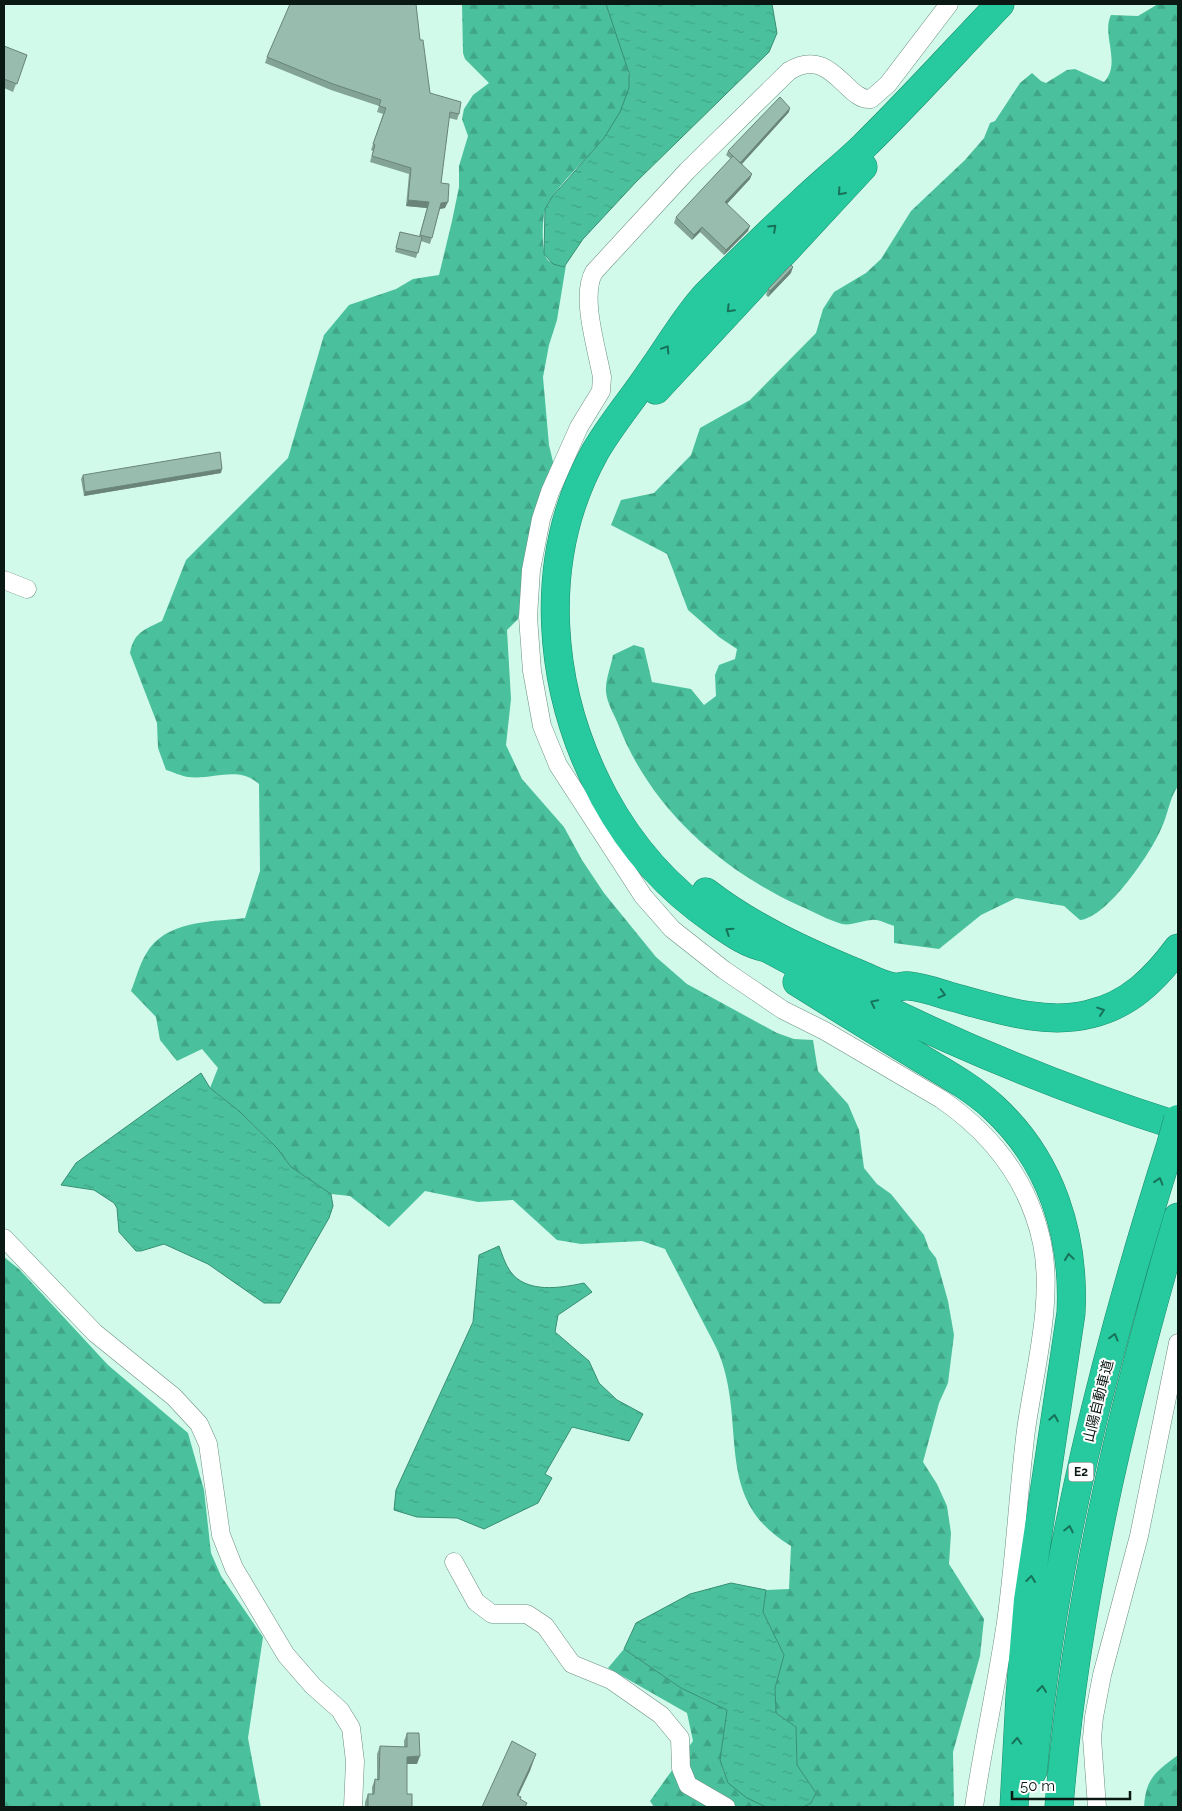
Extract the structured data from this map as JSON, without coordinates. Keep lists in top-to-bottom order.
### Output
{
  "streets": {
    "highway": ["山陽自動車道", "E2"]
  },
  "scale_bar": "50 m"
}
